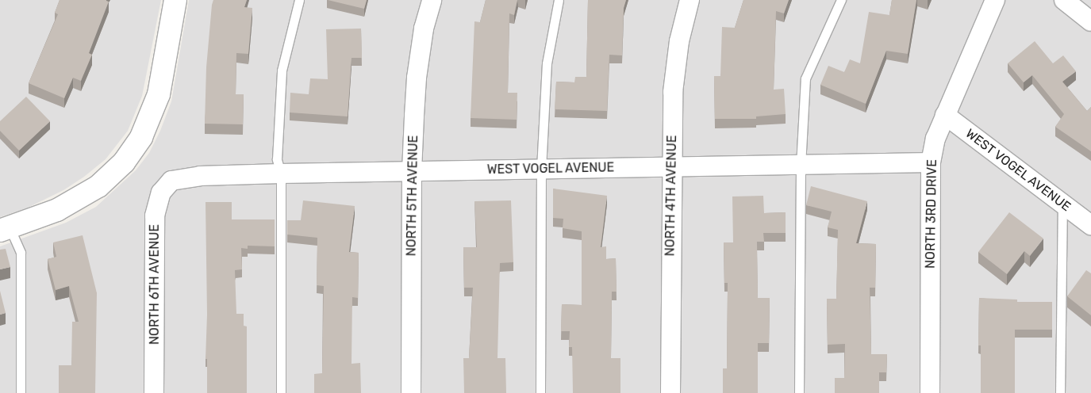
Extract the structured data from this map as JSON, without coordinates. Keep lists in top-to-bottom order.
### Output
{
  "streets": {
    "street": [
      "WEST VOGEL AVENUE",
      "NORTH 5TH AVENUE",
      "NORTH 4TH AVENUE",
      "NORTH 3RD DRIVE",
      "NORTH 6TH AVENUE"
    ]
  },
  "crossings": [
    ["WEST VOGEL AVENUE", "NORTH 5TH AVENUE"],
    ["WEST VOGEL AVENUE", "NORTH 4TH AVENUE"],
    ["WEST VOGEL AVENUE", "NORTH 3RD DRIVE"],
    ["WEST VOGEL AVENUE", "NORTH 6TH AVENUE"]
  ]
}
